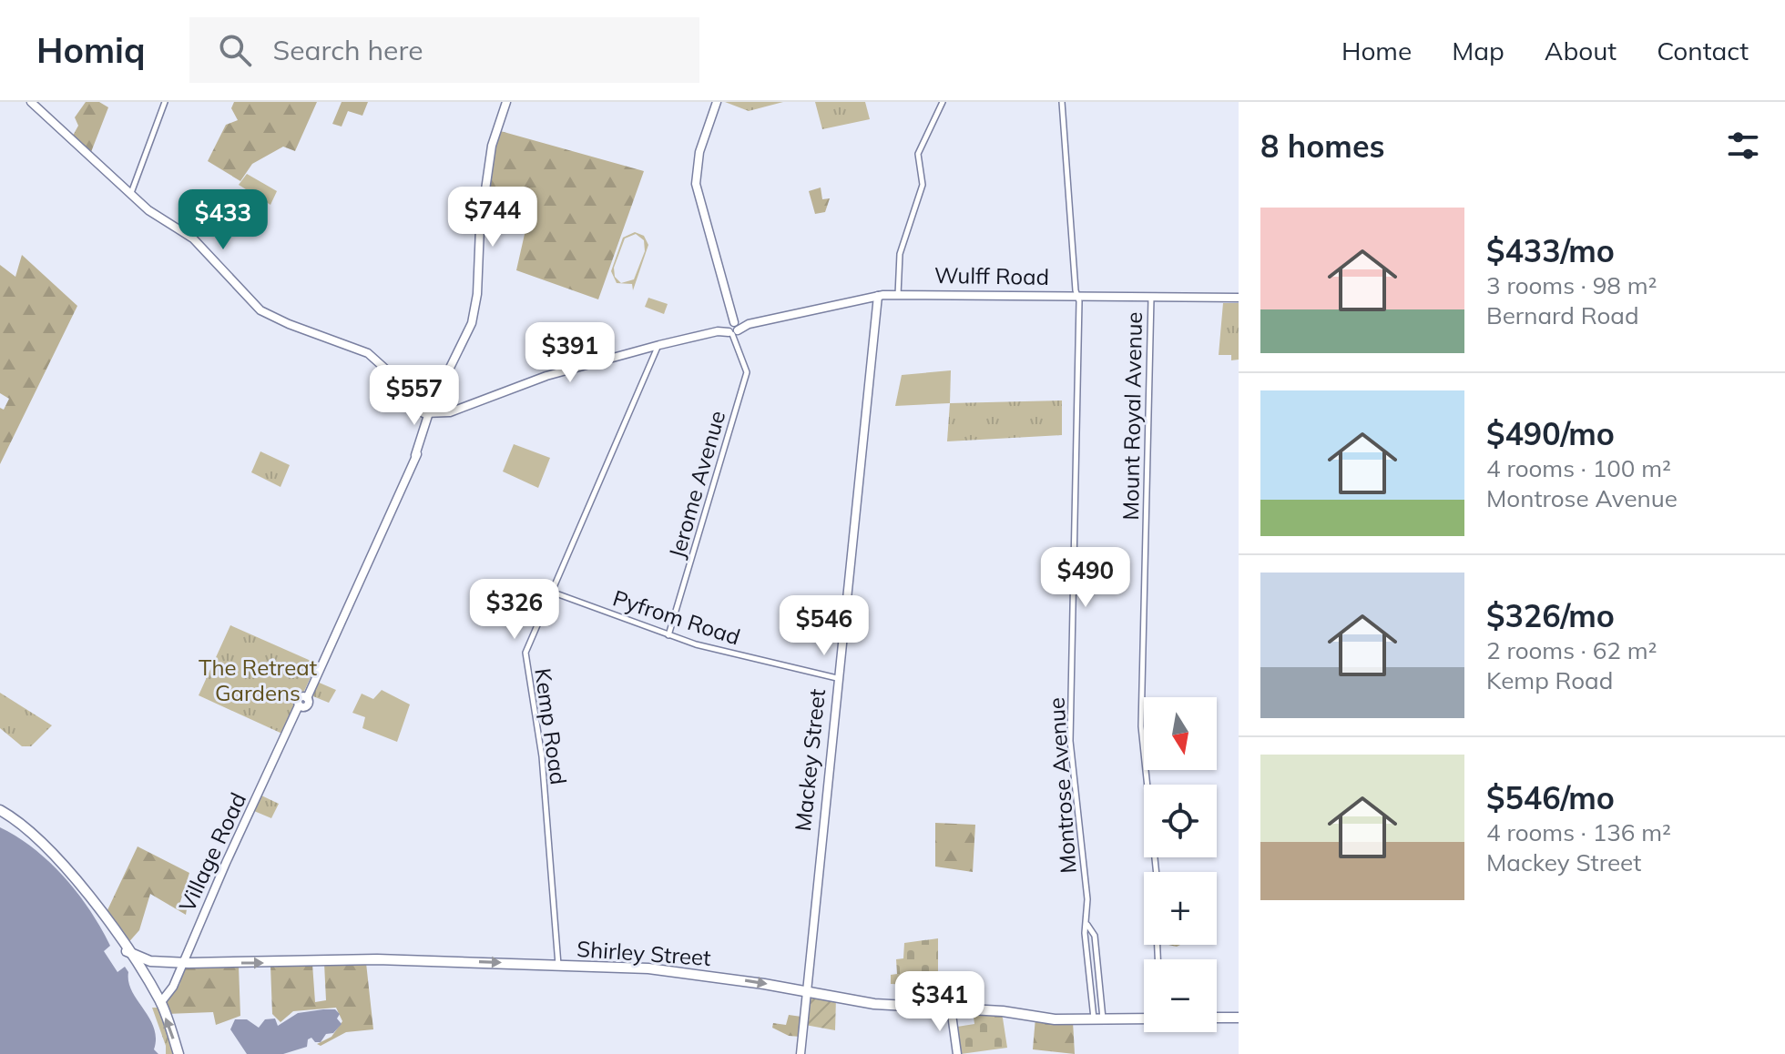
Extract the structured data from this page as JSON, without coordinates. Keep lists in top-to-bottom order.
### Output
{
  "streets": {
    "highway": ["Shirley Street"],
    "main road": ["Wulff Road", "Mackey Street", "Village Road"],
    "street": [
      "Mount Royal Avenue",
      "Jerome Avenue",
      "Pyfrom Road",
      "Kemp Road",
      "Montrose Avenue"
    ]
  },
  "crossings": [
    ["Wulff Road", "Mount Royal Avenue"],
    ["Wulff Road", "Jerome Avenue"],
    ["Wulff Road", "Kemp Road"],
    ["Wulff Road", "Mackey Street"],
    ["Wulff Road", "Montrose Avenue"],
    ["Wulff Road", "Village Road"],
    ["Jerome Avenue", "Pyfrom Road"],
    ["Pyfrom Road", "Kemp Road"],
    ["Pyfrom Road", "Mackey Street"],
    ["Kemp Road", "Shirley Street"],
    ["Mackey Street", "Shirley Street"],
    ["Montrose Avenue", "Shirley Street"],
    ["Village Road", "Shirley Street"]
  ],
  "one_way": ["Shirley Street"],
  "parks": ["The Retreat Gardens"],
  "north": "bottom",
  "page": {
    "header": "Homiq",
    "search": "Search here",
    "nav": [
      "Home",
      "Map",
      "About",
      "Contact"
    ],
    "heading": "8 homes",
    "price": [
      "$744",
      "$433",
      "$391",
      "$557",
      "$490",
      "$326",
      "$546",
      "$341"
    ],
    "list": [
      {
        "name": "$433/mo",
        "note": "3 rooms · 98 m² · Bernard Road"
      },
      {
        "name": "$490/mo",
        "note": "4 rooms · 100 m² · Montrose Avenue"
      },
      {
        "name": "$326/mo",
        "note": "2 rooms · 62 m² · Kemp Road"
      },
      {
        "name": "$546/mo",
        "note": "4 rooms · 136 m² · Mackey Street"
      }
    ],
    "map_buttons": ["+", "−"]
  }
}
